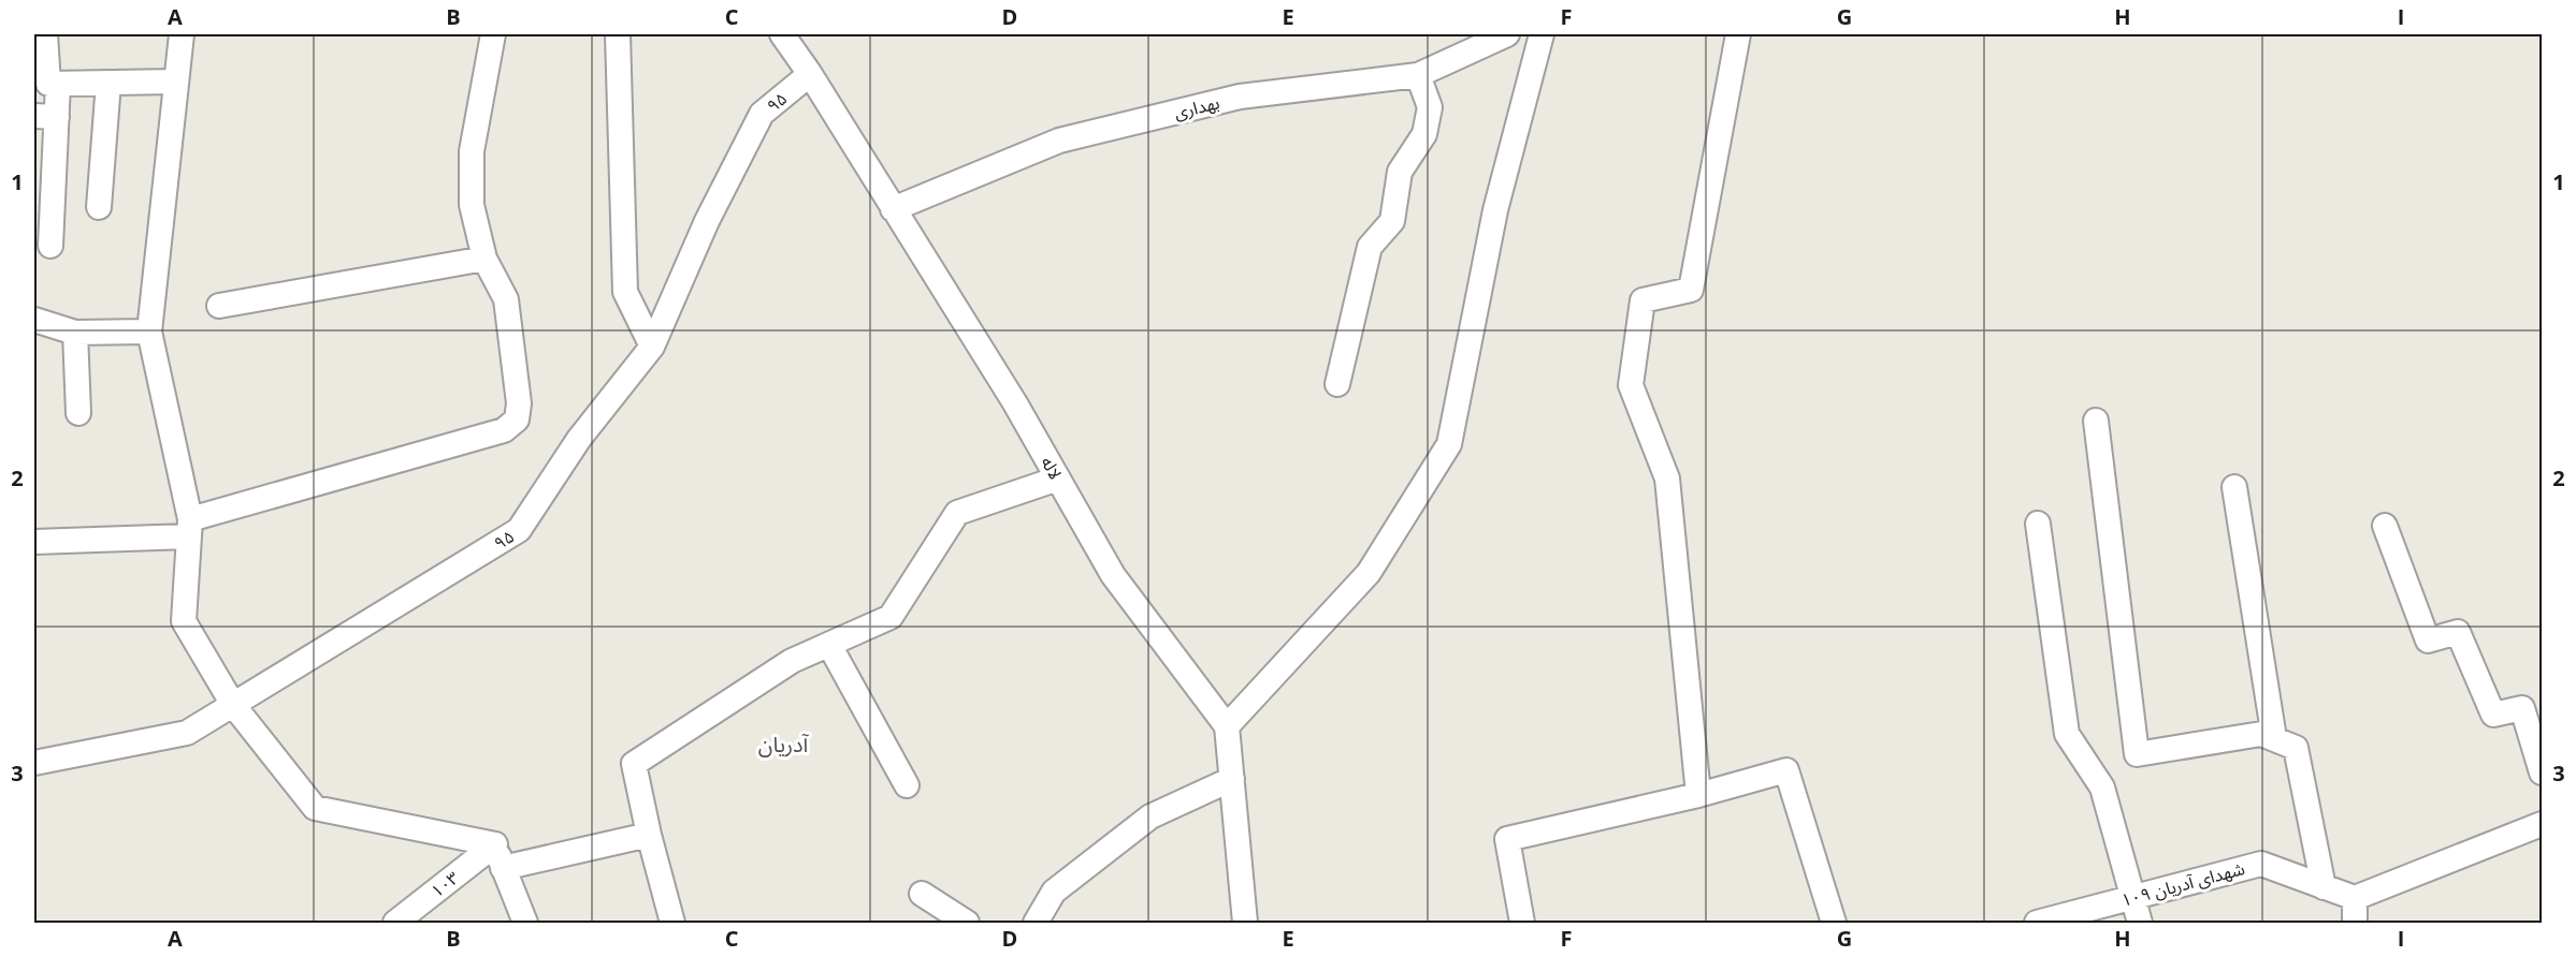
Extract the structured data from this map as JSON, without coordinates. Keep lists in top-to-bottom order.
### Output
{
  "streets": {
    "street": [
      "۹۵",
      "بهداری",
      "لاله",
      "۱۰۳",
      "شهدای آدریان ۱۰۹"
    ]
  },
  "crossings": [
    ["۹۵", "لاله"],
    ["بهداری", "لاله"]
  ],
  "districts": ["آدریان"],
  "grid": {
    "columns": [
      "A",
      "B",
      "C",
      "D",
      "E",
      "F",
      "G",
      "H",
      "I"
    ],
    "rows": ["1", "2", "3"]
  }
}
